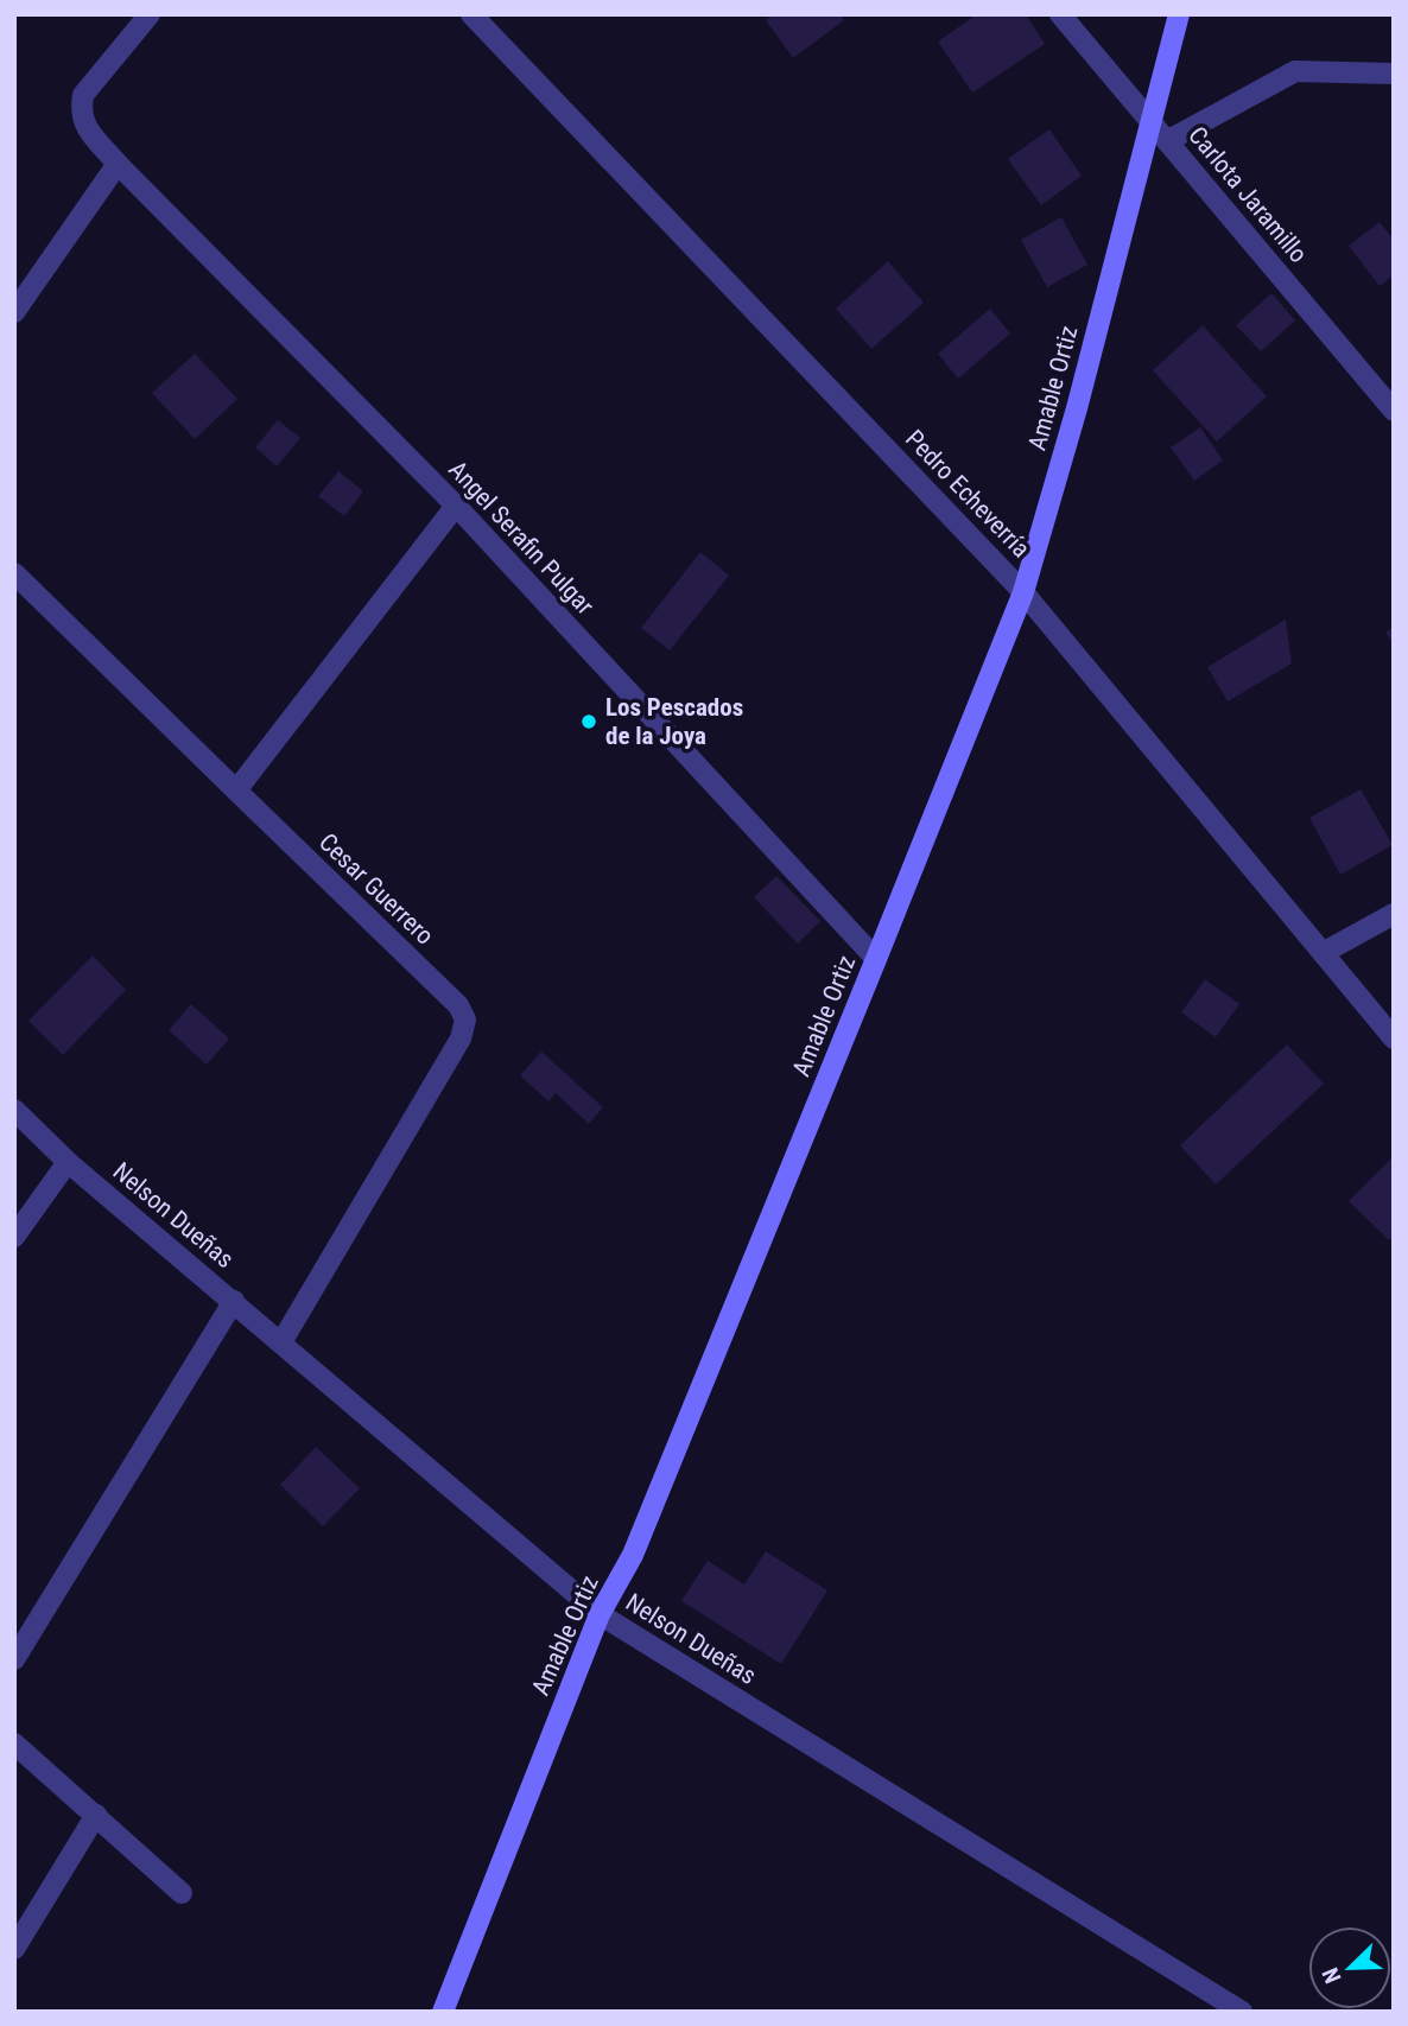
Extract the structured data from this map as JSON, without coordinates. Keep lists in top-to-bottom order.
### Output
{
  "streets": {
    "street": [
      "Carlota Jaramillo",
      "Amable Ortiz",
      "Pedro Echeverría",
      "Angel Serafin Pulgar",
      "Cesar Guerrero",
      "Nelson Dueñas"
    ]
  },
  "crossings": [
    ["Carlota Jaramillo", "Amable Ortiz"],
    ["Amable Ortiz", "Pedro Echeverría"],
    ["Amable Ortiz", "Angel Serafin Pulgar"],
    ["Amable Ortiz", "Nelson Dueñas"],
    ["Cesar Guerrero", "Nelson Dueñas"]
  ],
  "places": ["Los Pescados de la Joya"],
  "north": "bottom left"
}
